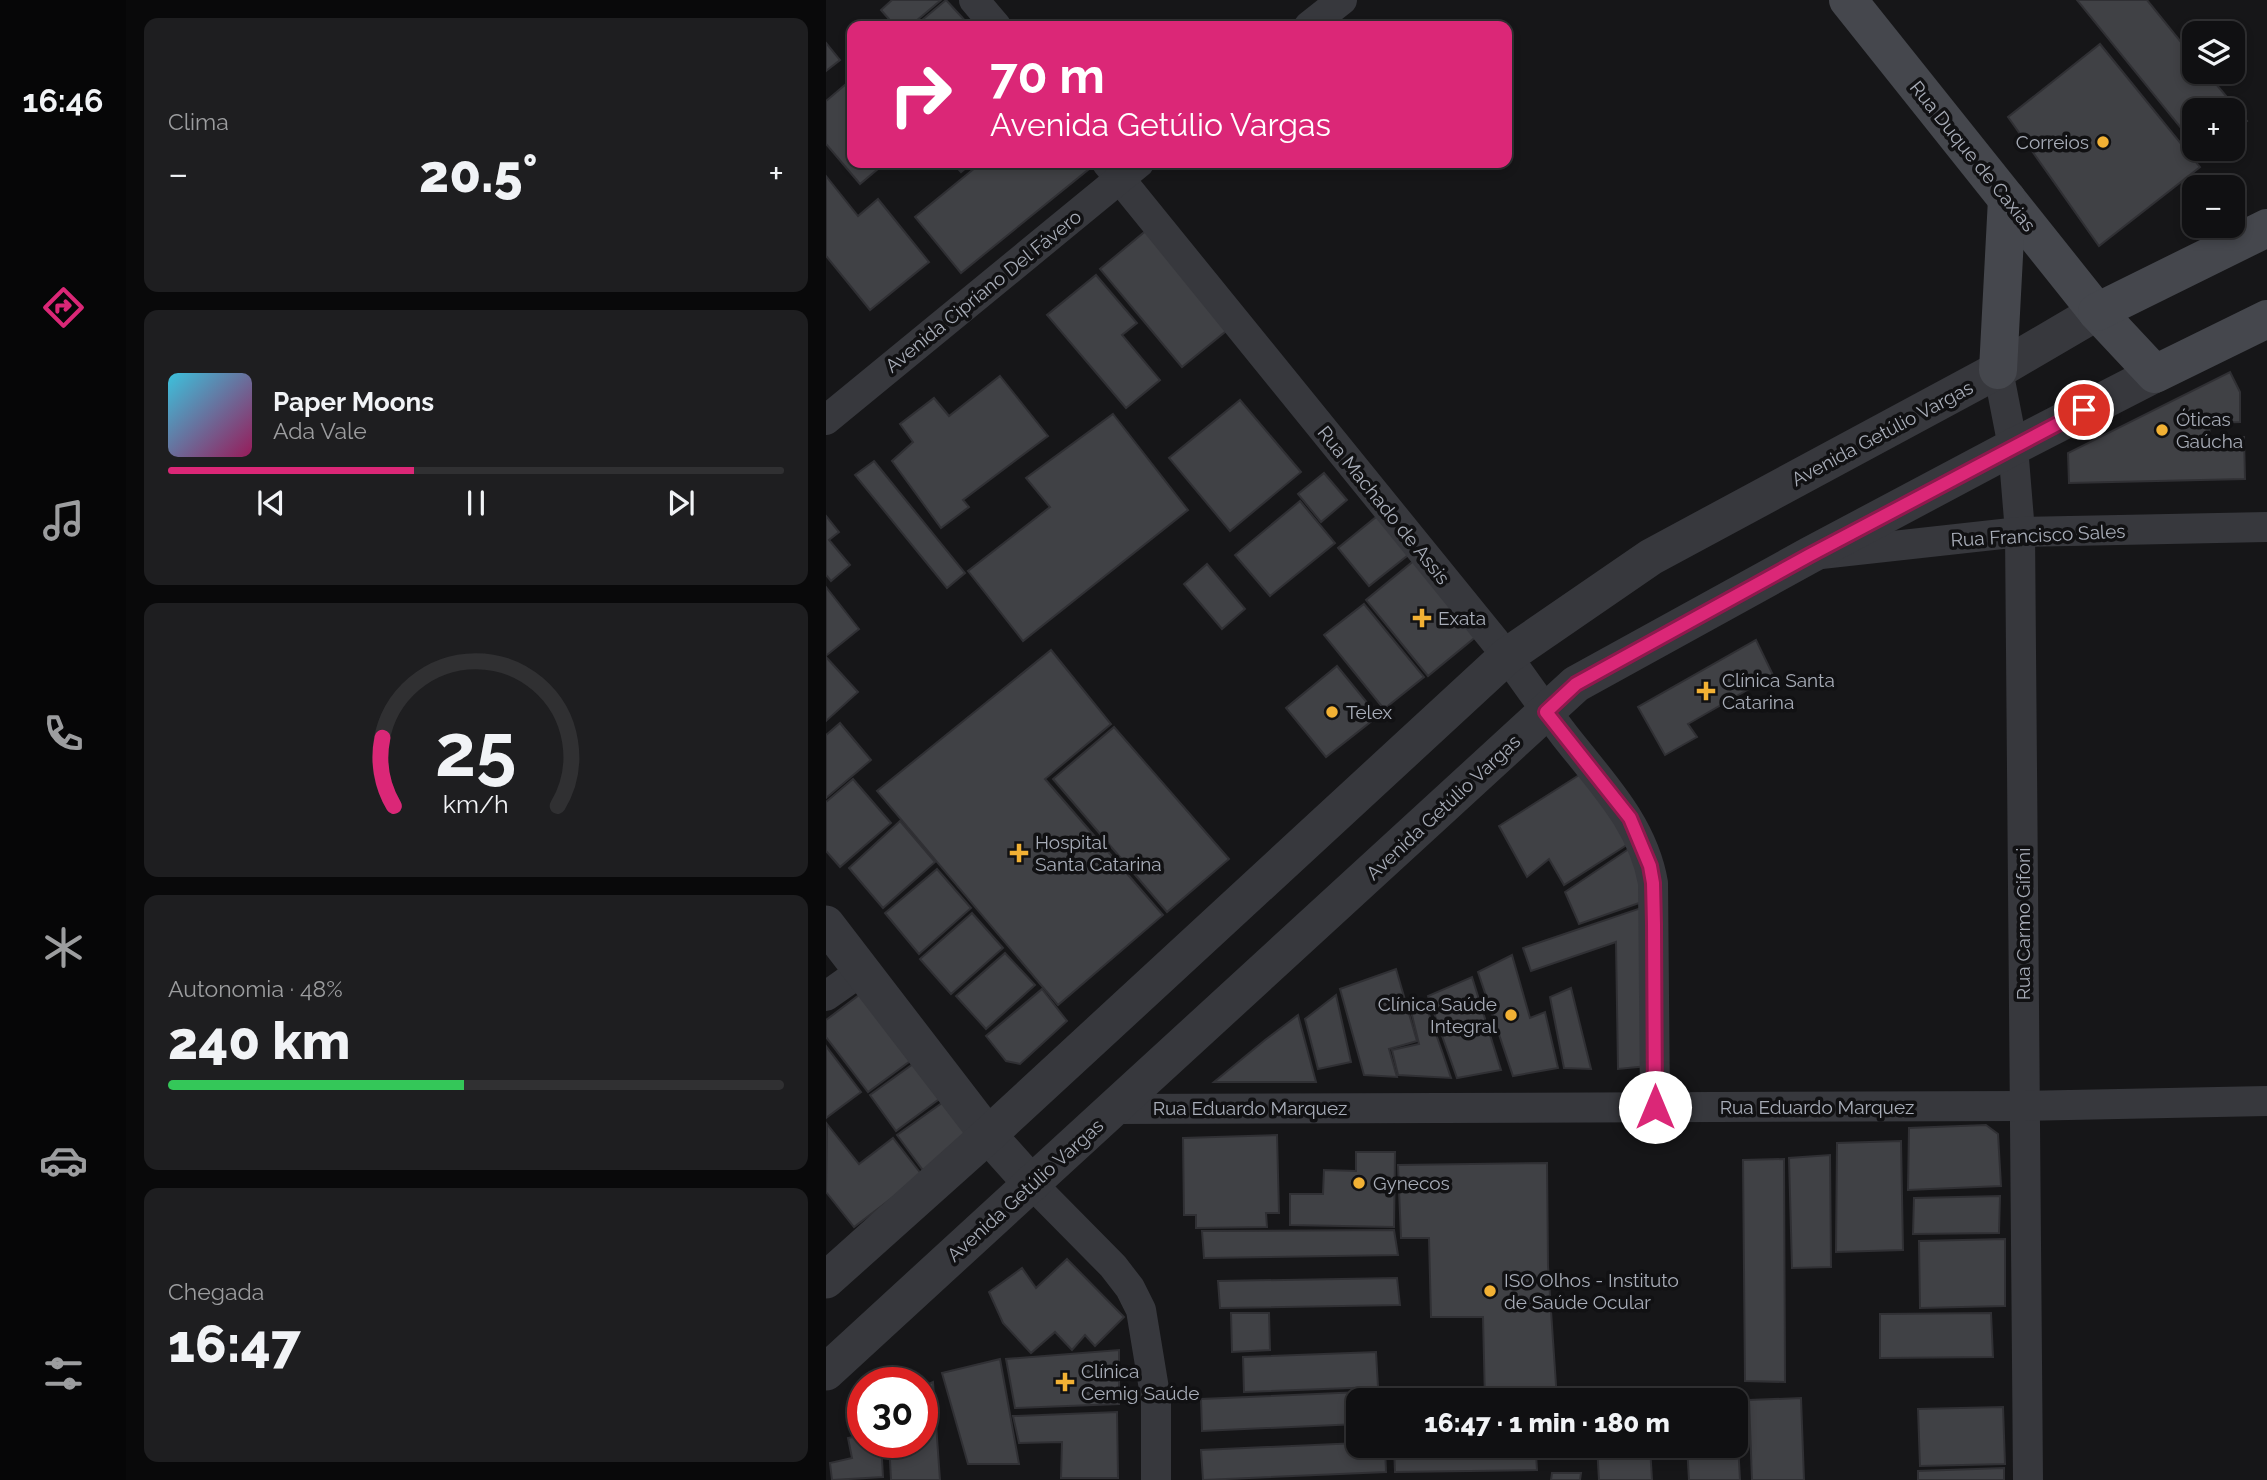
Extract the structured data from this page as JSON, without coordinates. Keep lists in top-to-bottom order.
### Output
{
  "streets": {
    "main road": ["Rua Duque de Caxias", "Avenida Getúlio Vargas"],
    "street": [
      "Avenida Cipríano Del Fávero",
      "Rua Machado de Assis",
      "Rua Francisco Sales",
      "Rua Carmo Gifoni",
      "Rua Eduardo Marquez"
    ]
  },
  "crossings": [
    ["Rua Duque de Caxias", "Avenida Getúlio Vargas"],
    ["Avenida Cipríano Del Fávero", "Rua Machado de Assis"],
    ["Avenida Getúlio Vargas", "Rua Machado de Assis"],
    ["Avenida Getúlio Vargas", "Rua Francisco Sales"],
    ["Avenida Getúlio Vargas", "Rua Carmo Gifoni"],
    ["Avenida Getúlio Vargas", "Rua Eduardo Marquez"],
    ["Rua Machado de Assis", "Rua Eduardo Marquez"],
    ["Rua Francisco Sales", "Rua Carmo Gifoni"],
    ["Rua Carmo Gifoni", "Rua Eduardo Marquez"]
  ],
  "places": {
    "other": [
      "Correios",
      "Óticas Gaúcha",
      "Telex",
      "Clínica Saúde Integral",
      "Gynecos",
      "ISO Olhos - Instituto de Saúde Ocular"
    ],
    "health": [
      "Exata",
      "Clínica Santa Catarina",
      "Hospital Santa Catarina",
      "Clínica Cemig Saúde"
    ]
  },
  "page": {
    "tabs": "16:46",
    "tile": [
      "Clima",
      ["Autonomia · 48%", "240 km"],
      ["Chegada", "16:47"]
    ],
    "map_buttons": ["+", "−"],
    "turn": ["70 m", "Avenida Getúlio Vargas"],
    "heat": ["−", "20.5°", "+"],
    "song": ["Paper Moons", "Ada Vale"],
    "limit": "30",
    "trip": "16:47 · 1 min · 180 m",
    "gauge": ["25", "km/h"]
  }
}
